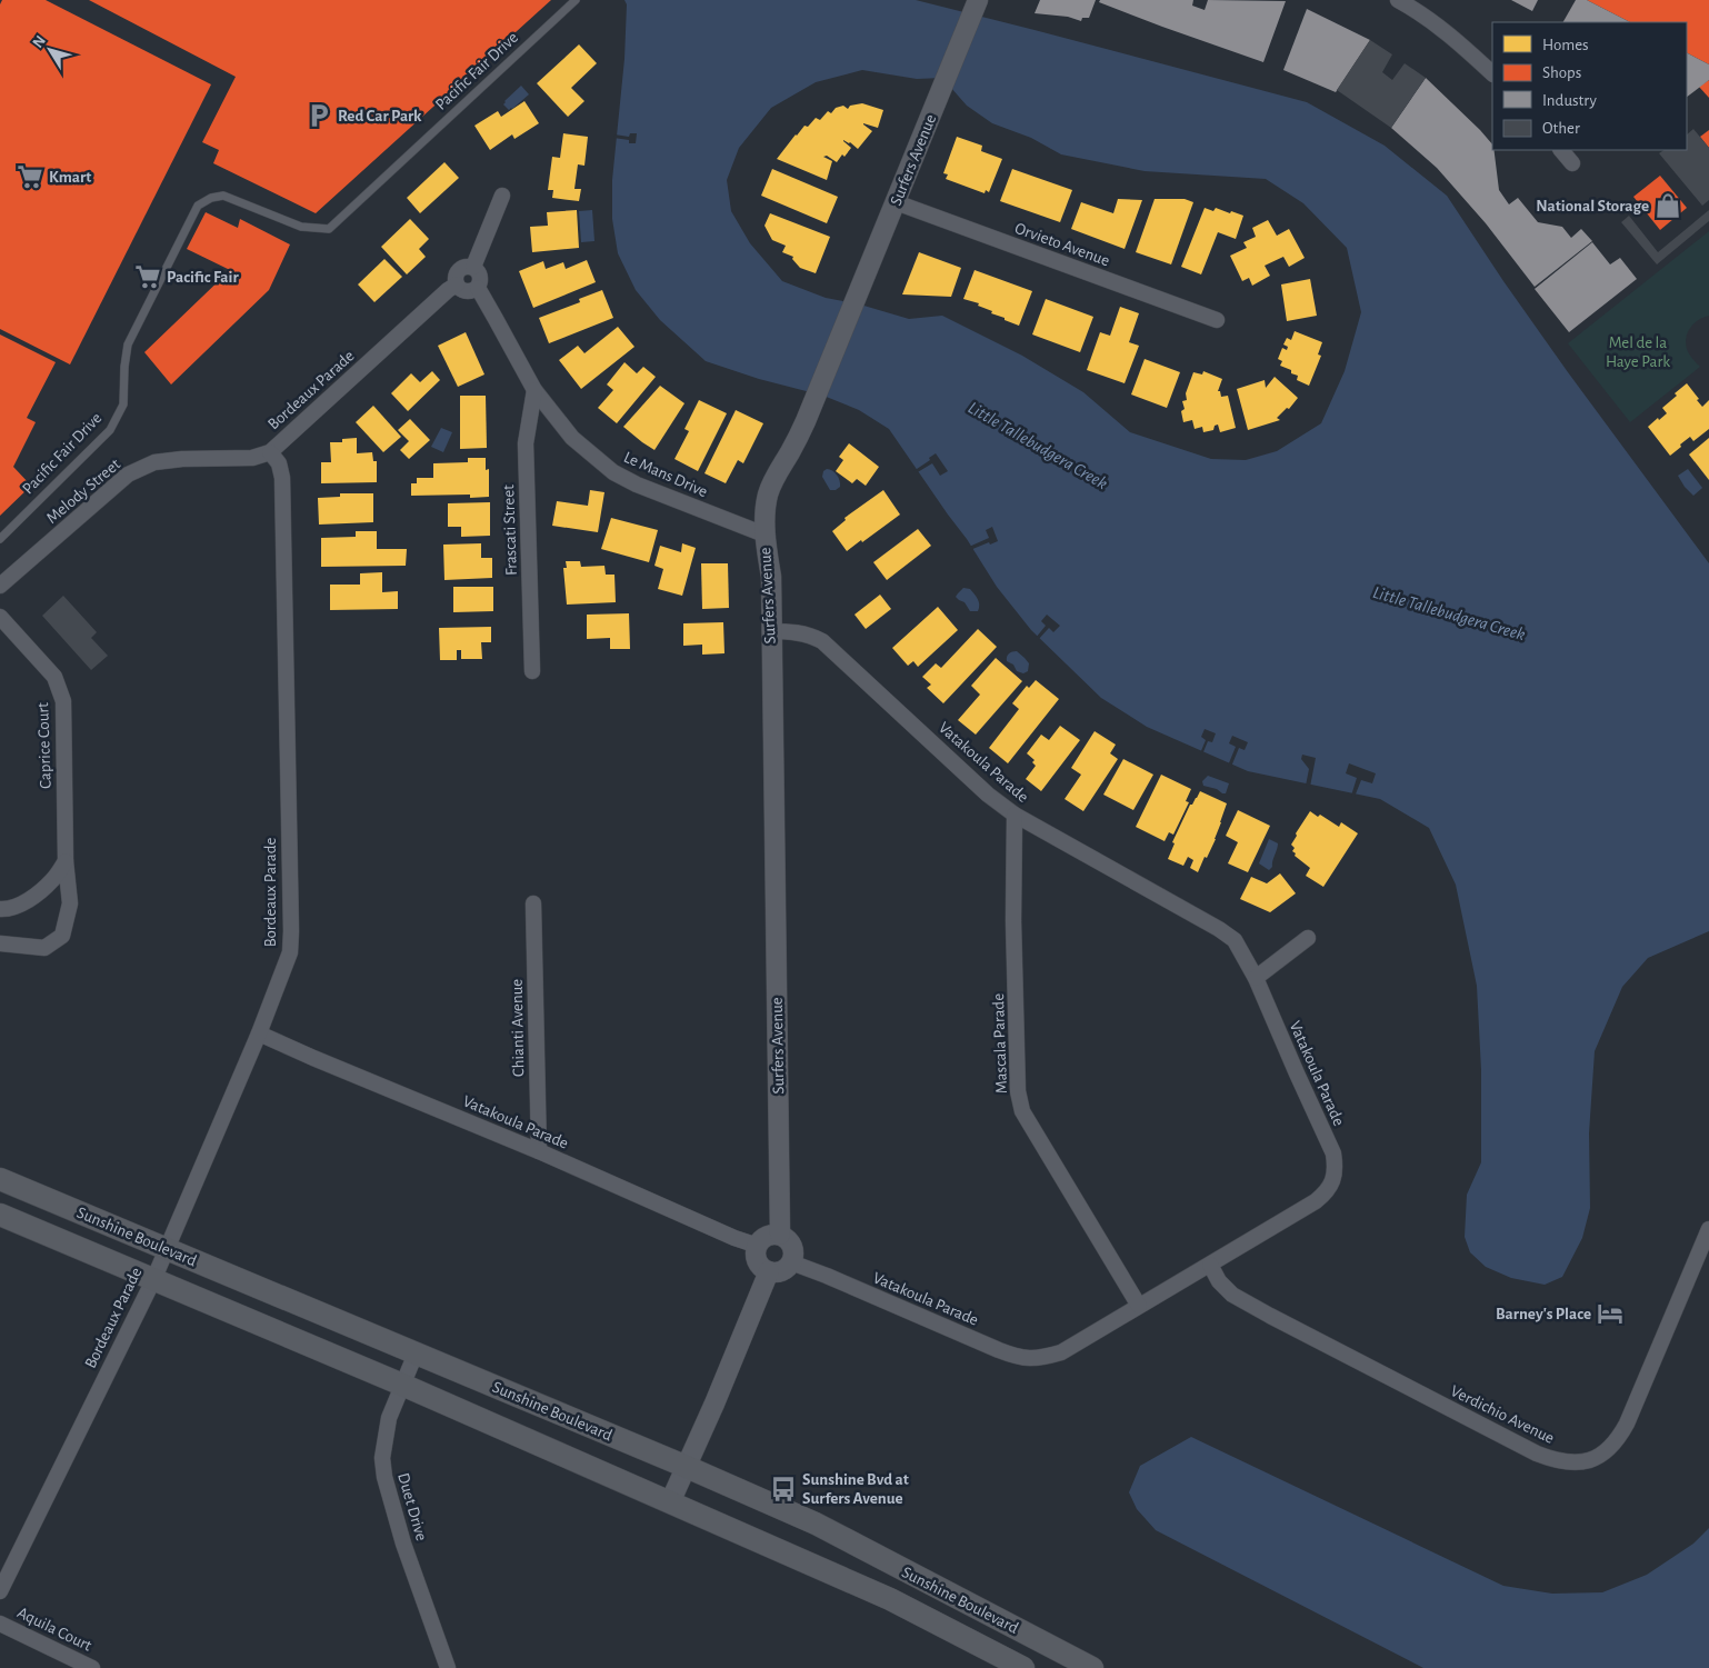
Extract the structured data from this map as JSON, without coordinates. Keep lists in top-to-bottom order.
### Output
{
  "streets": {
    "main road": ["Sunshine Boulevard"],
    "street": [
      "Surfers Avenue",
      "Orvieto Avenue",
      "Bordeaux Parade",
      "Le Mans Drive",
      "Melody Street",
      "Frascati Street",
      "Caprice Court",
      "Vatakoula Parade",
      "Chianti Avenue",
      "Mascala Parade",
      "Verdichio Avenue",
      "Duet Drive",
      "Aquila Court"
    ],
    "lane": ["Pacific Fair Drive"]
  },
  "crossings": [
    ["Surfers Avenue", "Orvieto Avenue"],
    ["Surfers Avenue", "Le Mans Drive"],
    ["Surfers Avenue", "Vatakoula Parade"],
    ["Bordeaux Parade", "Le Mans Drive"],
    ["Bordeaux Parade", "Melody Street"],
    ["Bordeaux Parade", "Vatakoula Parade"],
    ["Bordeaux Parade", "Sunshine Boulevard"],
    ["Le Mans Drive", "Frascati Street"],
    ["Vatakoula Parade", "Chianti Avenue"],
    ["Vatakoula Parade", "Mascala Parade"],
    ["Vatakoula Parade", "Verdichio Avenue"],
    ["Sunshine Boulevard", "Duet Drive"]
  ],
  "water": ["Little Tallebudgera Creek"],
  "parks": ["Mel de la Haye Park"],
  "places": {
    "parking": ["Red Car Park"],
    "supermarket": ["Kmart", "Pacific Fair"],
    "shop": ["National Storage"],
    "hotel": ["Barney's Place"],
    "bus stop": ["Sunshine Bvd at Surfers Avenue"]
  },
  "legend": [
    "Homes",
    "Shops",
    "Industry",
    "Other"
  ],
  "north": "top left"
}
